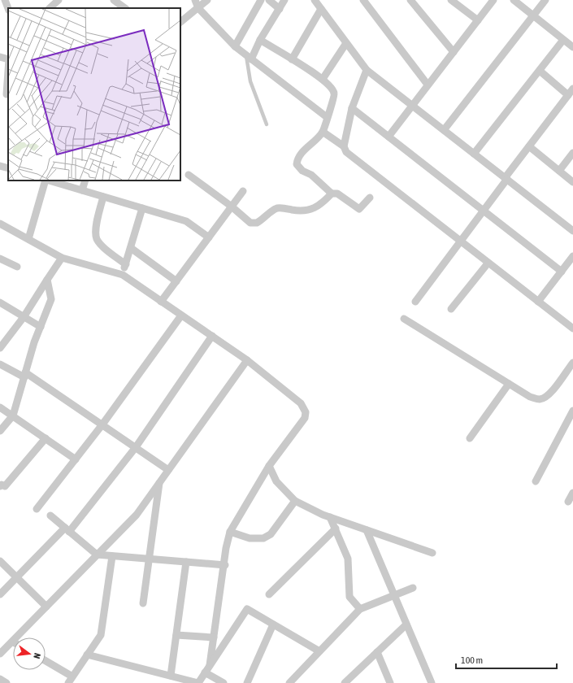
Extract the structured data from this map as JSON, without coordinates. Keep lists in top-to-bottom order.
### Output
{
  "scale_bar": "100 m",
  "north": "right"
}
